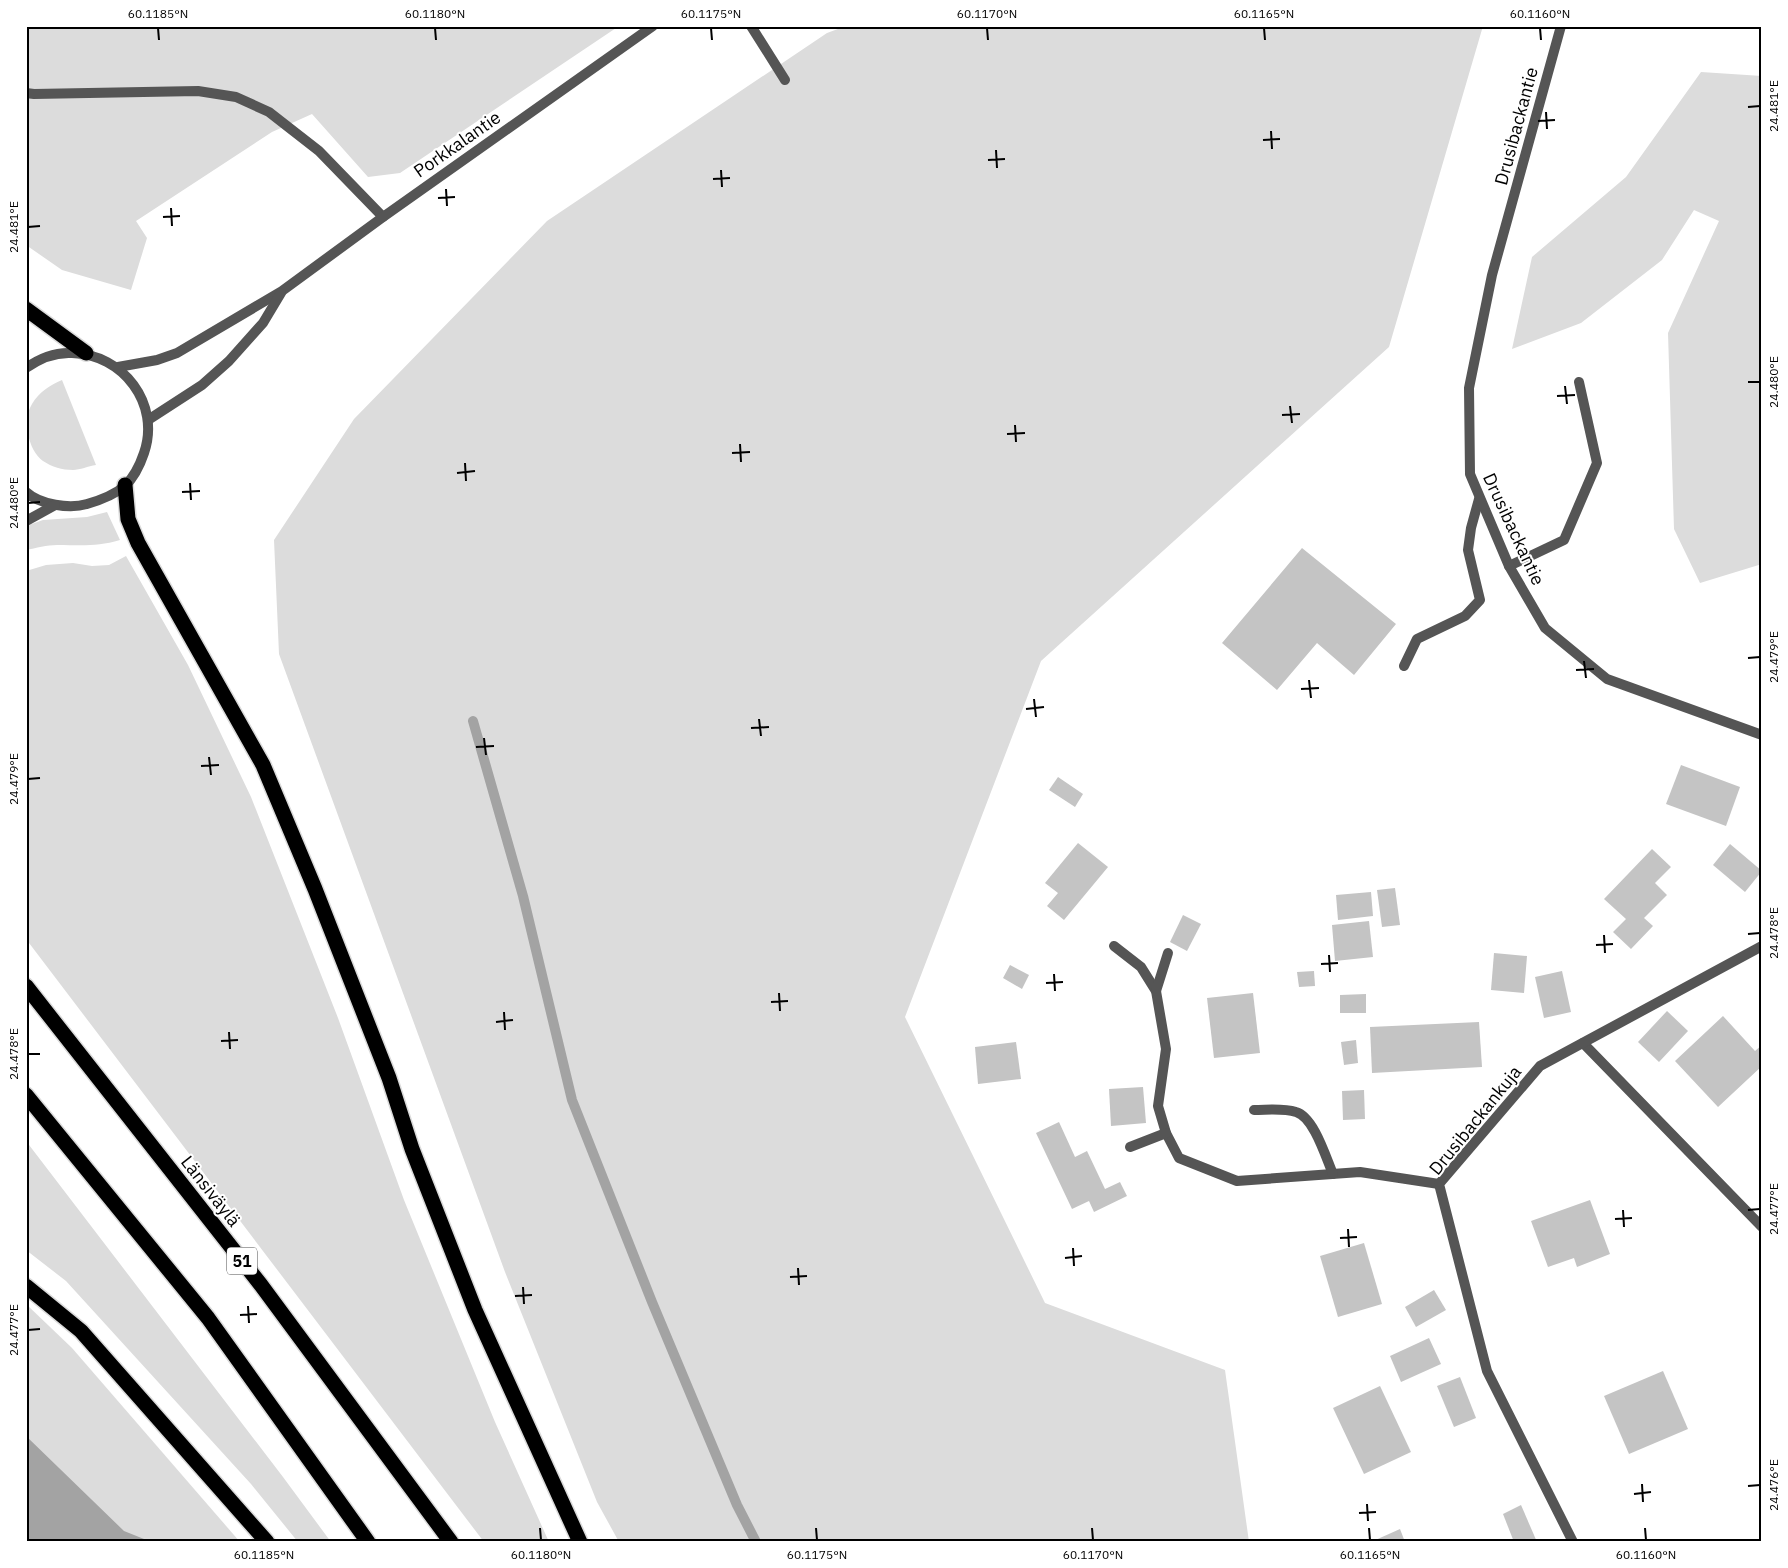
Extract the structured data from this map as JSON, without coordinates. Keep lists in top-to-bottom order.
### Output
{
  "streets": {
    "highway": ["Länsiväylä", "51"],
    "street": ["Drusibackantie", "Porkkalantie", "Drusibackankuja"]
  },
  "coordinates": [
    "60.1185°N",
    "60.1180°N",
    "60.1175°N",
    "60.1170°N",
    "60.1165°N",
    "60.1160°N",
    "24.481°E",
    "24.480°E",
    "24.479°E",
    "24.478°E",
    "24.477°E",
    "24.476°E"
  ]
}
